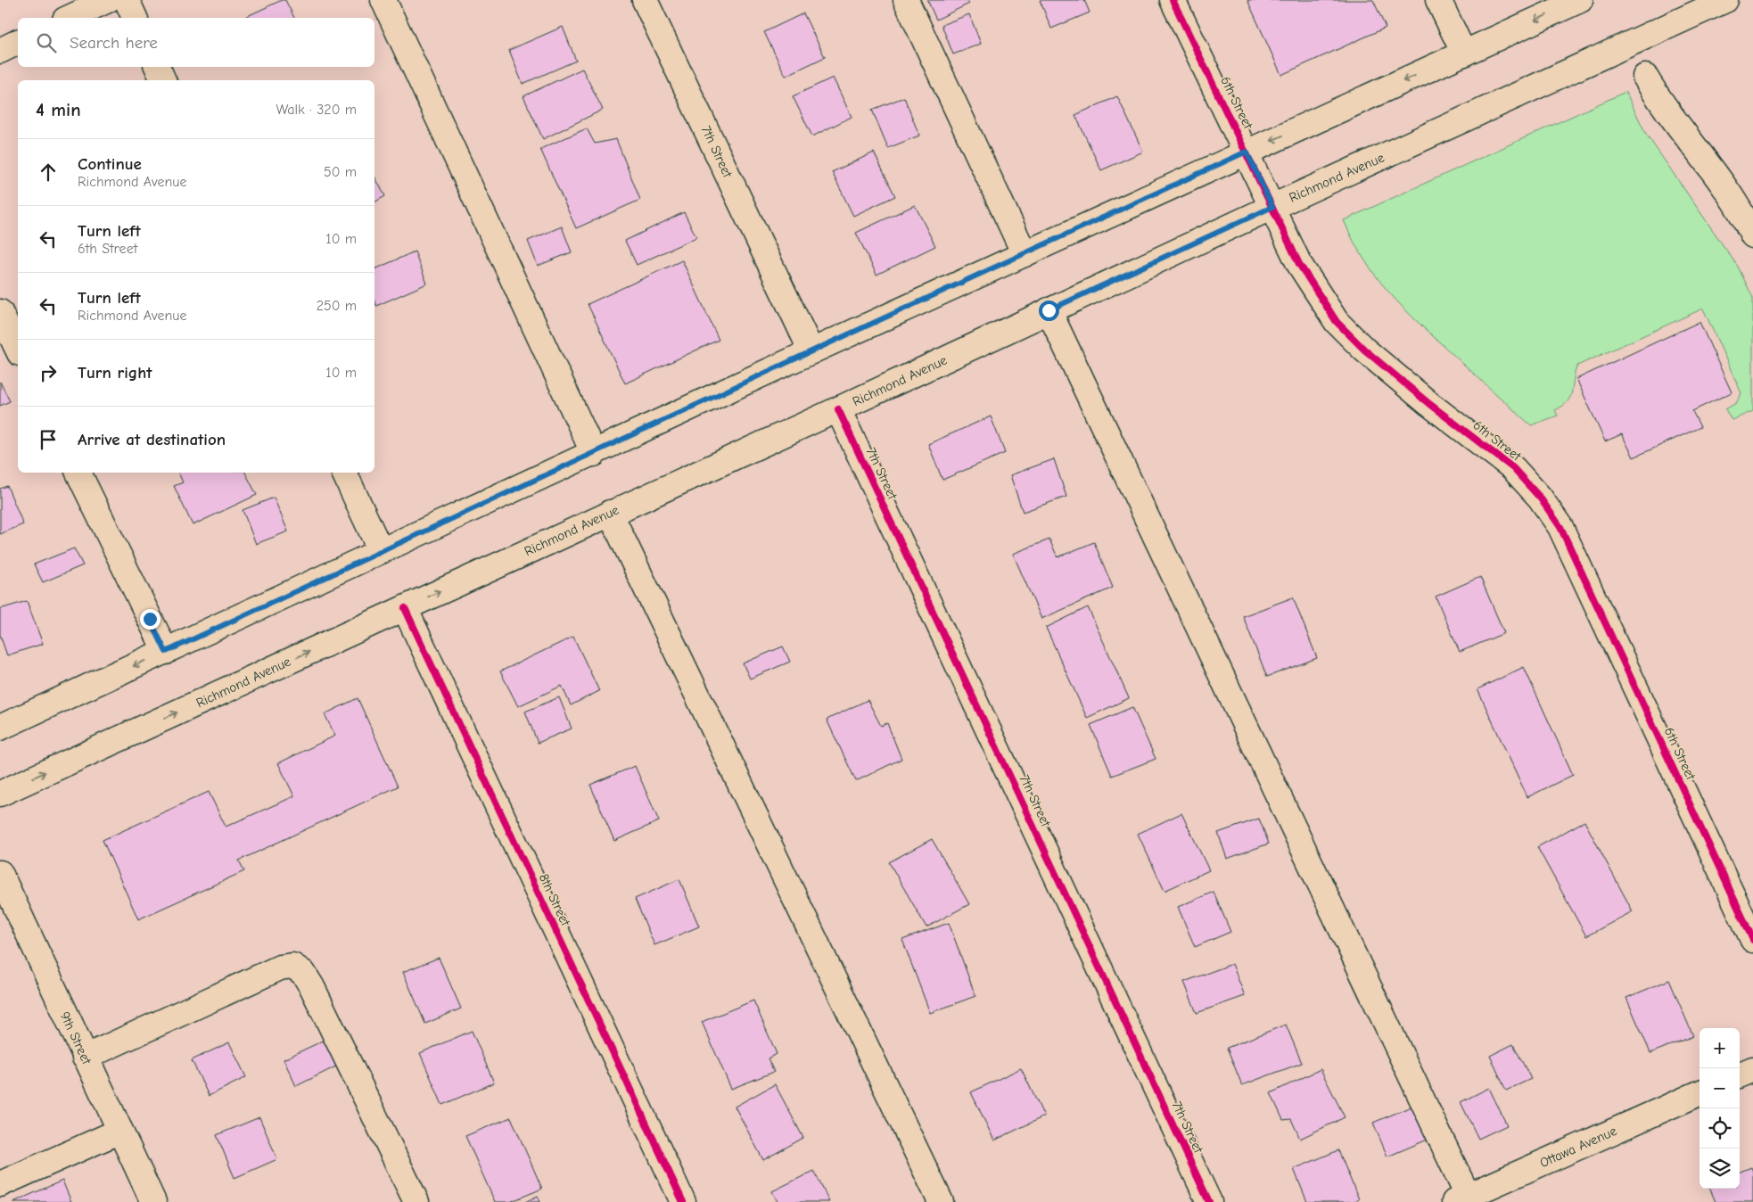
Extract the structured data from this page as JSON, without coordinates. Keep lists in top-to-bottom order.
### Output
{
  "streets": {
    "street": [
      "6th Street",
      "7th Street",
      "Richmond Avenue",
      "8th Street",
      "9th Street",
      "Ottawa Avenue"
    ]
  },
  "crossings": [
    ["6th Street", "Richmond Avenue"],
    ["7th Street", "Richmond Avenue"],
    ["Richmond Avenue", "8th Street"]
  ],
  "page": {
    "search": "Search here",
    "heading": ["4 min", "Walk · 320 m"],
    "list": [
      ["Continue", "Richmond Avenue", "50 m"],
      ["Turn left", "6th Street", "10 m"],
      ["Turn left", "Richmond Avenue", "250 m"],
      ["Turn right", "10 m"],
      "Arrive at destination"
    ],
    "map_buttons": ["+", "−"]
  }
}
